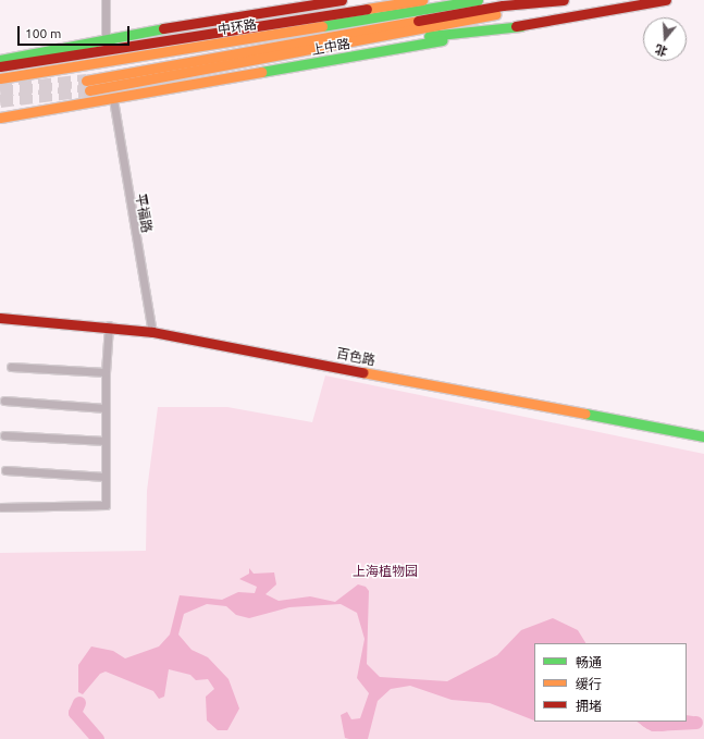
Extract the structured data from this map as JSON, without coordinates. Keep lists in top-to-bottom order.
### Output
{
  "streets": {
    "main road": ["中环路", "上中路", "百色路"],
    "street": ["平福路"]
  },
  "crossings": [
    ["上中路", "平福路"],
    ["平福路", "百色路"]
  ],
  "parks": ["上海植物园"],
  "legend": ["畅通", "缓行", "拥堵"],
  "scale_bar": "100 m",
  "north": "bottom"
}
